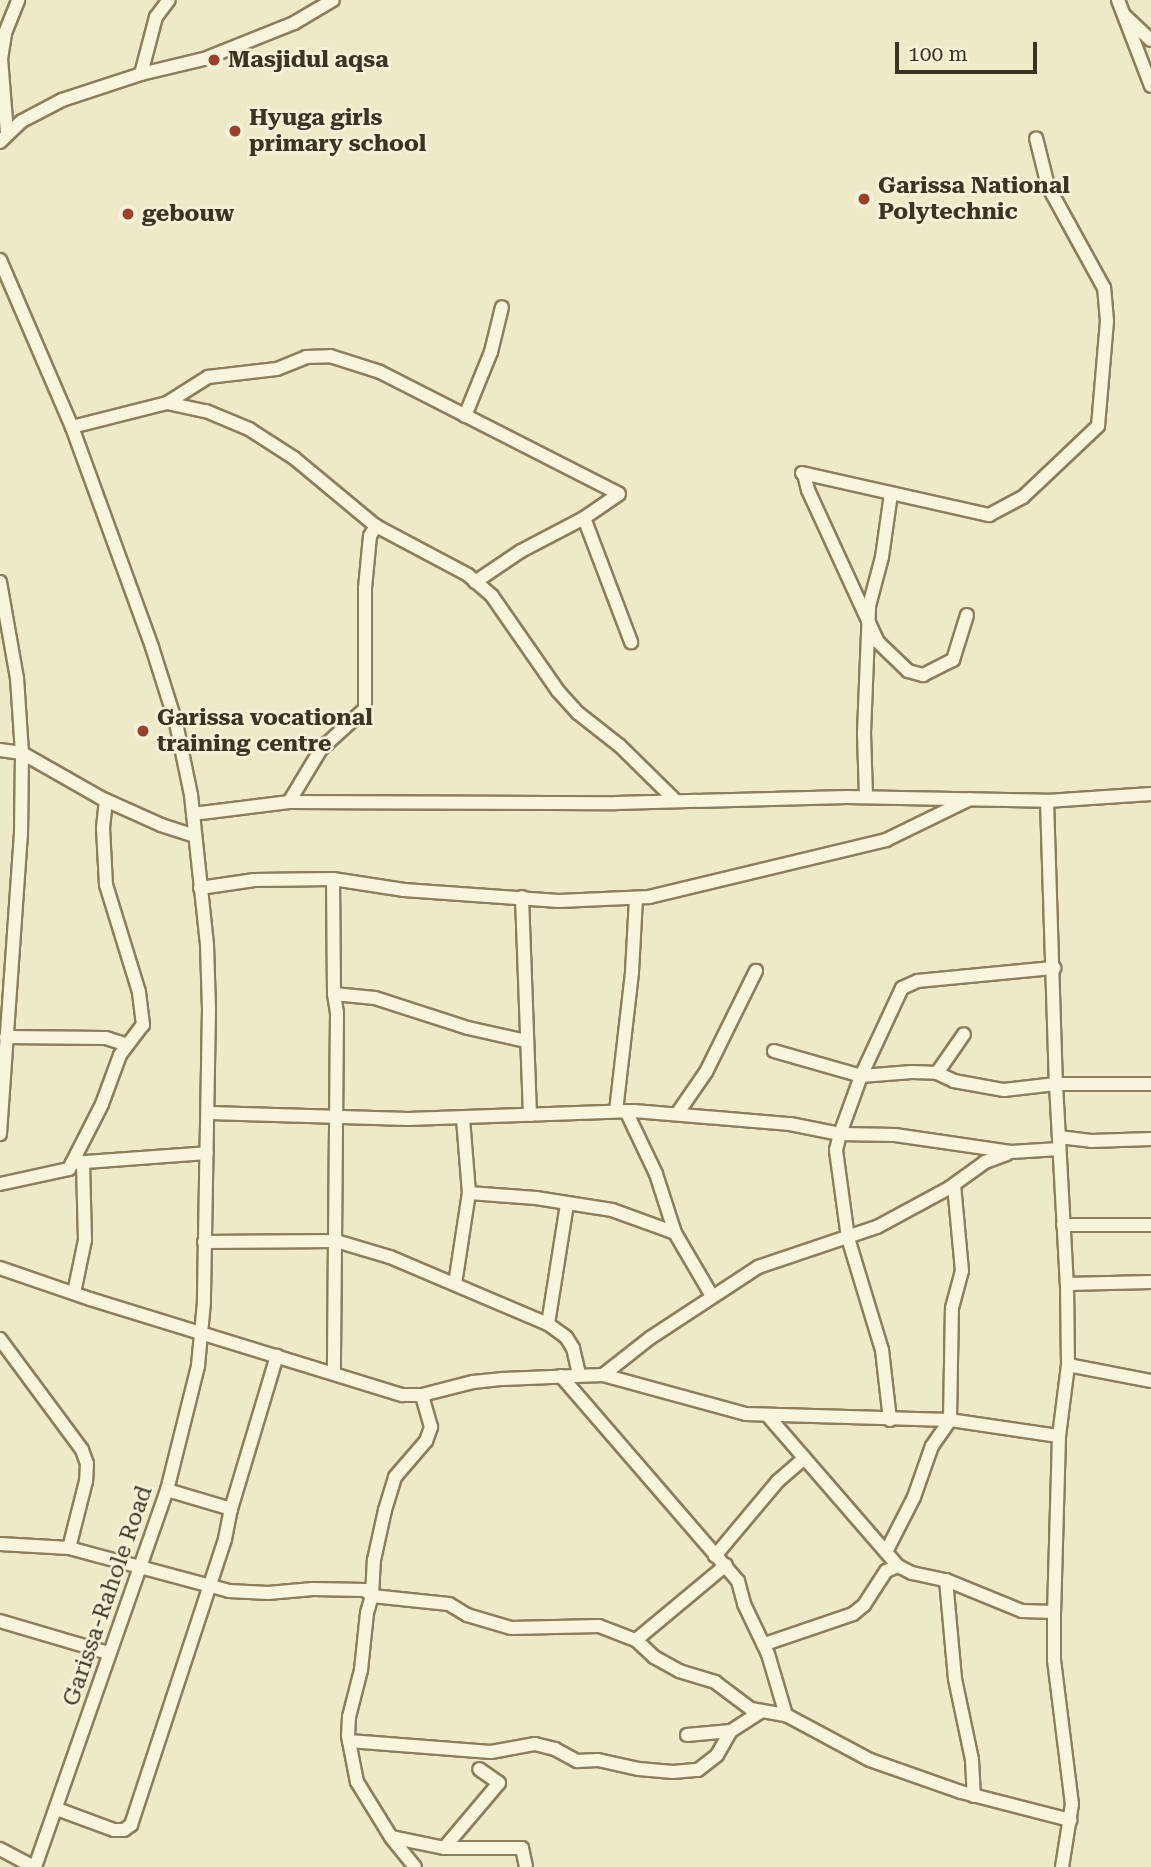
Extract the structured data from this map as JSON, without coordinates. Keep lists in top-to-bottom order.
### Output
{
  "streets": {
    "street": ["Garissa-Rahole Road"]
  },
  "places": [
    "Masjidul aqsa",
    "Hyuga girls primary school",
    "Garissa National Polytechnic",
    "gebouw",
    "Garissa vocational training centre"
  ],
  "scale_bar": "100 m"
}
